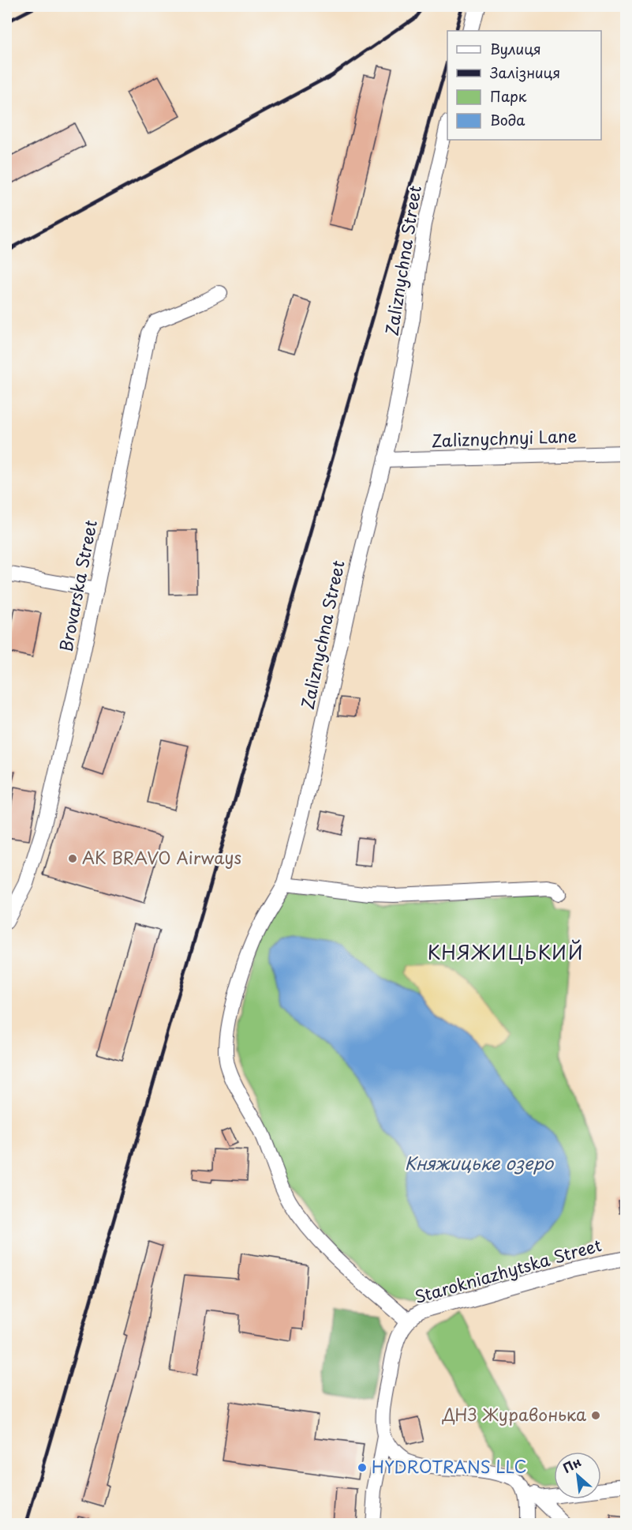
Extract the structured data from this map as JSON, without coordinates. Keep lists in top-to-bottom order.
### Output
{
  "streets": {
    "street": [
      "Zaliznychna Street",
      "Zaliznychnyi Lane",
      "Brovarska Street",
      "Starokniazhytska Street"
    ]
  },
  "crossings": [
    ["Zaliznychna Street", "Zaliznychnyi Lane"],
    ["Zaliznychna Street", "Starokniazhytska Street"]
  ],
  "districts": ["КНЯЖИЦЬКИЙ"],
  "water": ["Княжицьке озеро"],
  "places": ["АК BRAVO Airways", "ДНЗ Журавонька", "HYDROTRANS LLC"],
  "legend": [
    "Вулиця",
    "Залізниця",
    "Парк",
    "Вода"
  ],
  "north": "top left"
}
